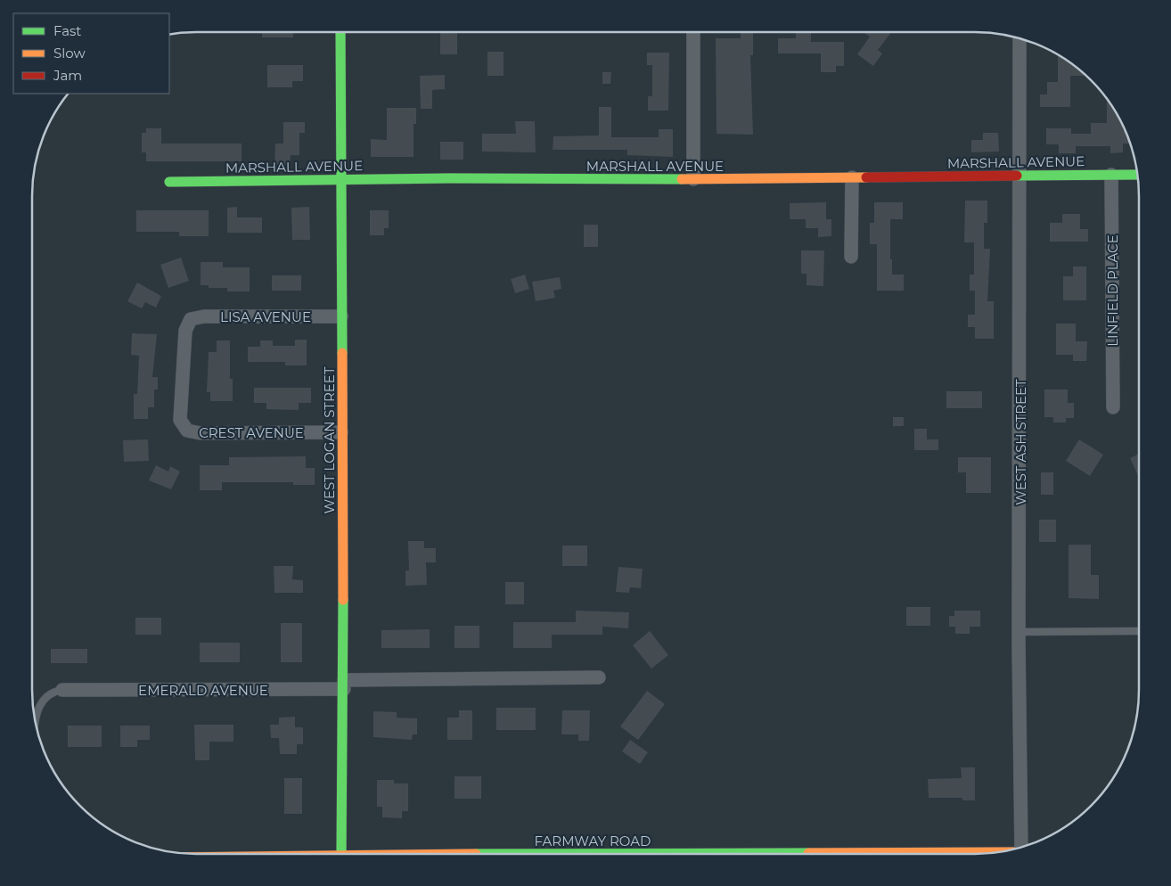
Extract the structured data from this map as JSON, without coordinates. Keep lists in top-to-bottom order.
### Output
{
  "streets": {
    "street": [
      "MARSHALL AVENUE",
      "LINFIELD PLACE",
      "LISA AVENUE",
      "CREST AVENUE",
      "WEST LOGAN STREET",
      "WEST ASH STREET",
      "EMERALD AVENUE",
      "FARMWAY ROAD"
    ]
  },
  "crossings": [
    ["MARSHALL AVENUE", "LINFIELD PLACE"],
    ["MARSHALL AVENUE", "WEST LOGAN STREET"],
    ["MARSHALL AVENUE", "WEST ASH STREET"],
    ["LISA AVENUE", "CREST AVENUE"],
    ["LISA AVENUE", "WEST LOGAN STREET"],
    ["CREST AVENUE", "WEST LOGAN STREET"],
    ["WEST LOGAN STREET", "EMERALD AVENUE"]
  ],
  "legend": ["Fast", "Slow", "Jam"]
}
